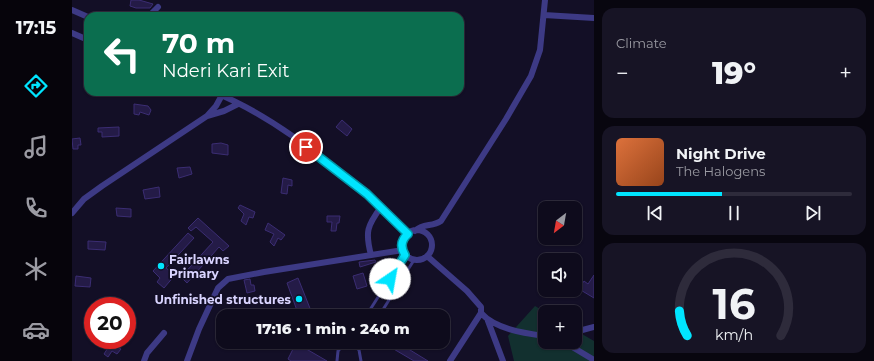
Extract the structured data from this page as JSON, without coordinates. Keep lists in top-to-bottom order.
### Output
{
  "places": ["Fairlawns Primary", "Unfinished structures"],
  "north": "bottom left",
  "page": {
    "tabs": "17:15",
    "tile": "Climate",
    "turn": ["70 m", "Nderi Kari Exit"],
    "heat": ["−", "19°", "+"],
    "song": ["Night Drive", "The Halogens"],
    "map_buttons": "+",
    "limit": "20",
    "trip": "17:16 · 1 min · 240 m",
    "gauge": ["16", "km/h"]
  }
}
